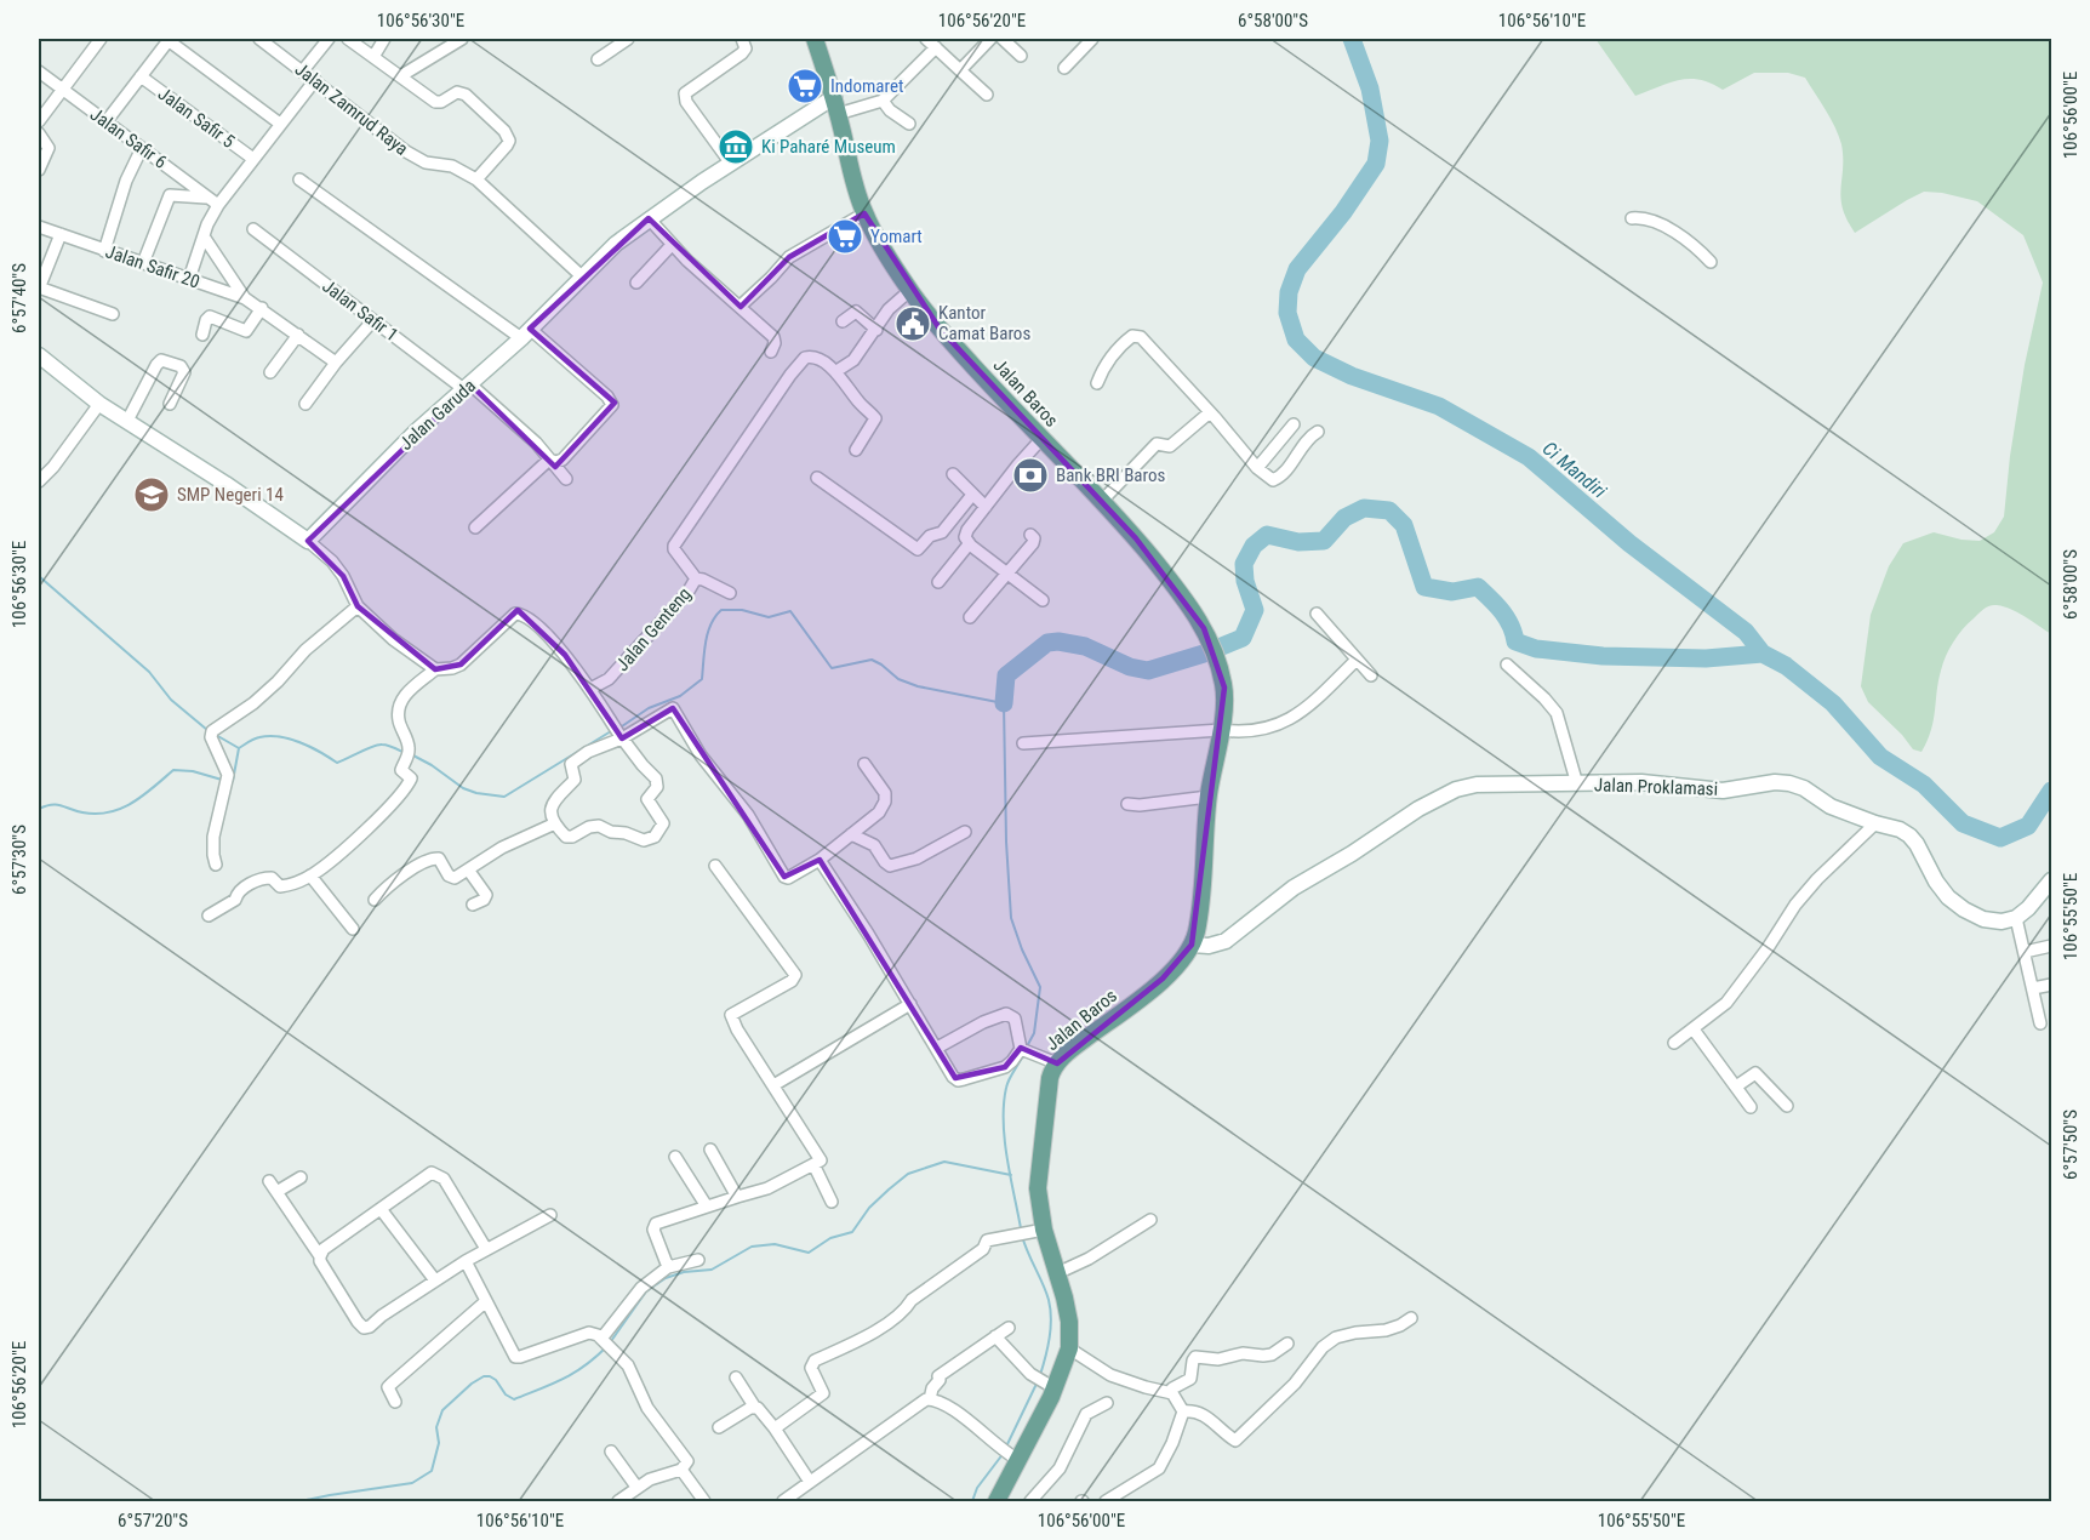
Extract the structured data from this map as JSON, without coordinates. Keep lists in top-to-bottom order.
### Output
{
  "streets": {
    "main road": ["Jalan Baros"],
    "street": [
      "Jalan Zamrud Raya",
      "Jalan Safir 5",
      "Jalan Safir 6",
      "Jalan Safir 20",
      "Jalan Safir 1",
      "Jalan Garuda",
      "Jalan Genteng",
      "Jalan Proklamasi"
    ]
  },
  "crossings": [
    ["Jalan Zamrud Raya", "Jalan Garuda"],
    ["Jalan Safir 1", "Jalan Garuda"],
    ["Jalan Baros", "Jalan Garuda"],
    ["Jalan Baros", "Jalan Proklamasi"]
  ],
  "water": ["Ci Mandiri"],
  "places": {
    "supermarket": ["Indomaret", "Yomart"],
    "museum": ["Ki Paharé Museum"],
    "public building": ["Kantor Camat Baros"],
    "bank": ["Bank BRI Baros"],
    "school or university": ["SMP Negeri 14"]
  },
  "coordinates": [
    "106°56'30\"E",
    "106°56'20\"E",
    "6°58'00\"S",
    "106°56'10\"E",
    "106°56'00\"E",
    "6°57'40\"S",
    "6°57'30\"S",
    "106°55'50\"E",
    "6°57'50\"S",
    "6°57'20\"S"
  ]
}
